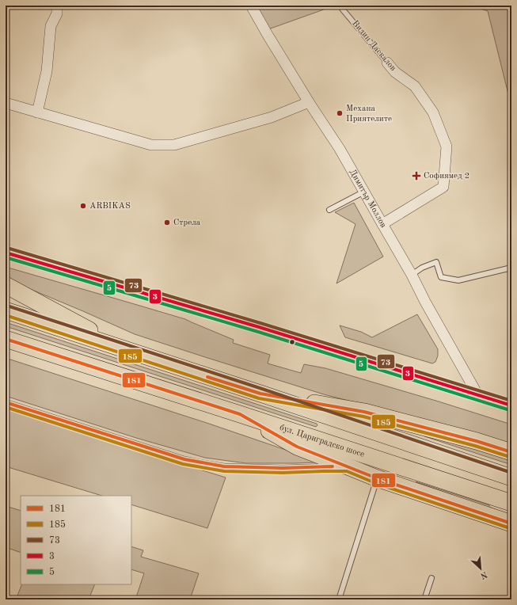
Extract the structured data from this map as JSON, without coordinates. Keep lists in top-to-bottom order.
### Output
{
  "streets": {
    "highway": ["бул. Цариградско шосе"],
    "street": ["Видин Даскалов", "Димитър Моллов"]
  },
  "crossings": [
    ["Видин Даскалов", "Димитър Моллов"]
  ],
  "places": {
    "other": ["Механа Приятелите", "ARBIKAS", "Стрела"],
    "health": ["Софиямед 2"]
  },
  "lines": [
    "transit line 73",
    "transit line 3",
    "transit line 5",
    "transit line 185",
    "transit line 181"
  ],
  "legend": [
    "181",
    "185",
    "73",
    "3",
    "5"
  ],
  "north": "bottom right"
}
